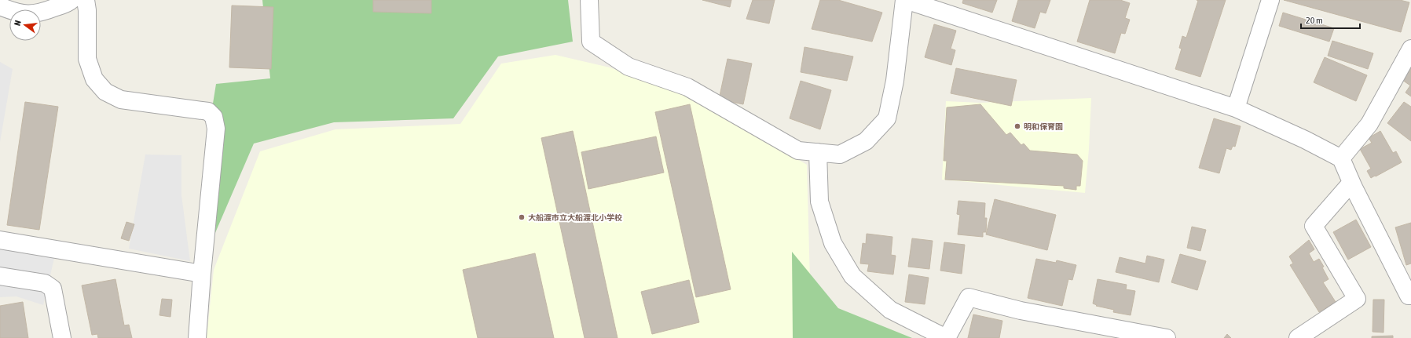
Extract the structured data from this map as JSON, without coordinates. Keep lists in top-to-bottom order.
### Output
{
  "places": ["明和保育園", "大船渡市立大船渡北小学校"],
  "scale_bar": "20 m",
  "north": "left"
}
